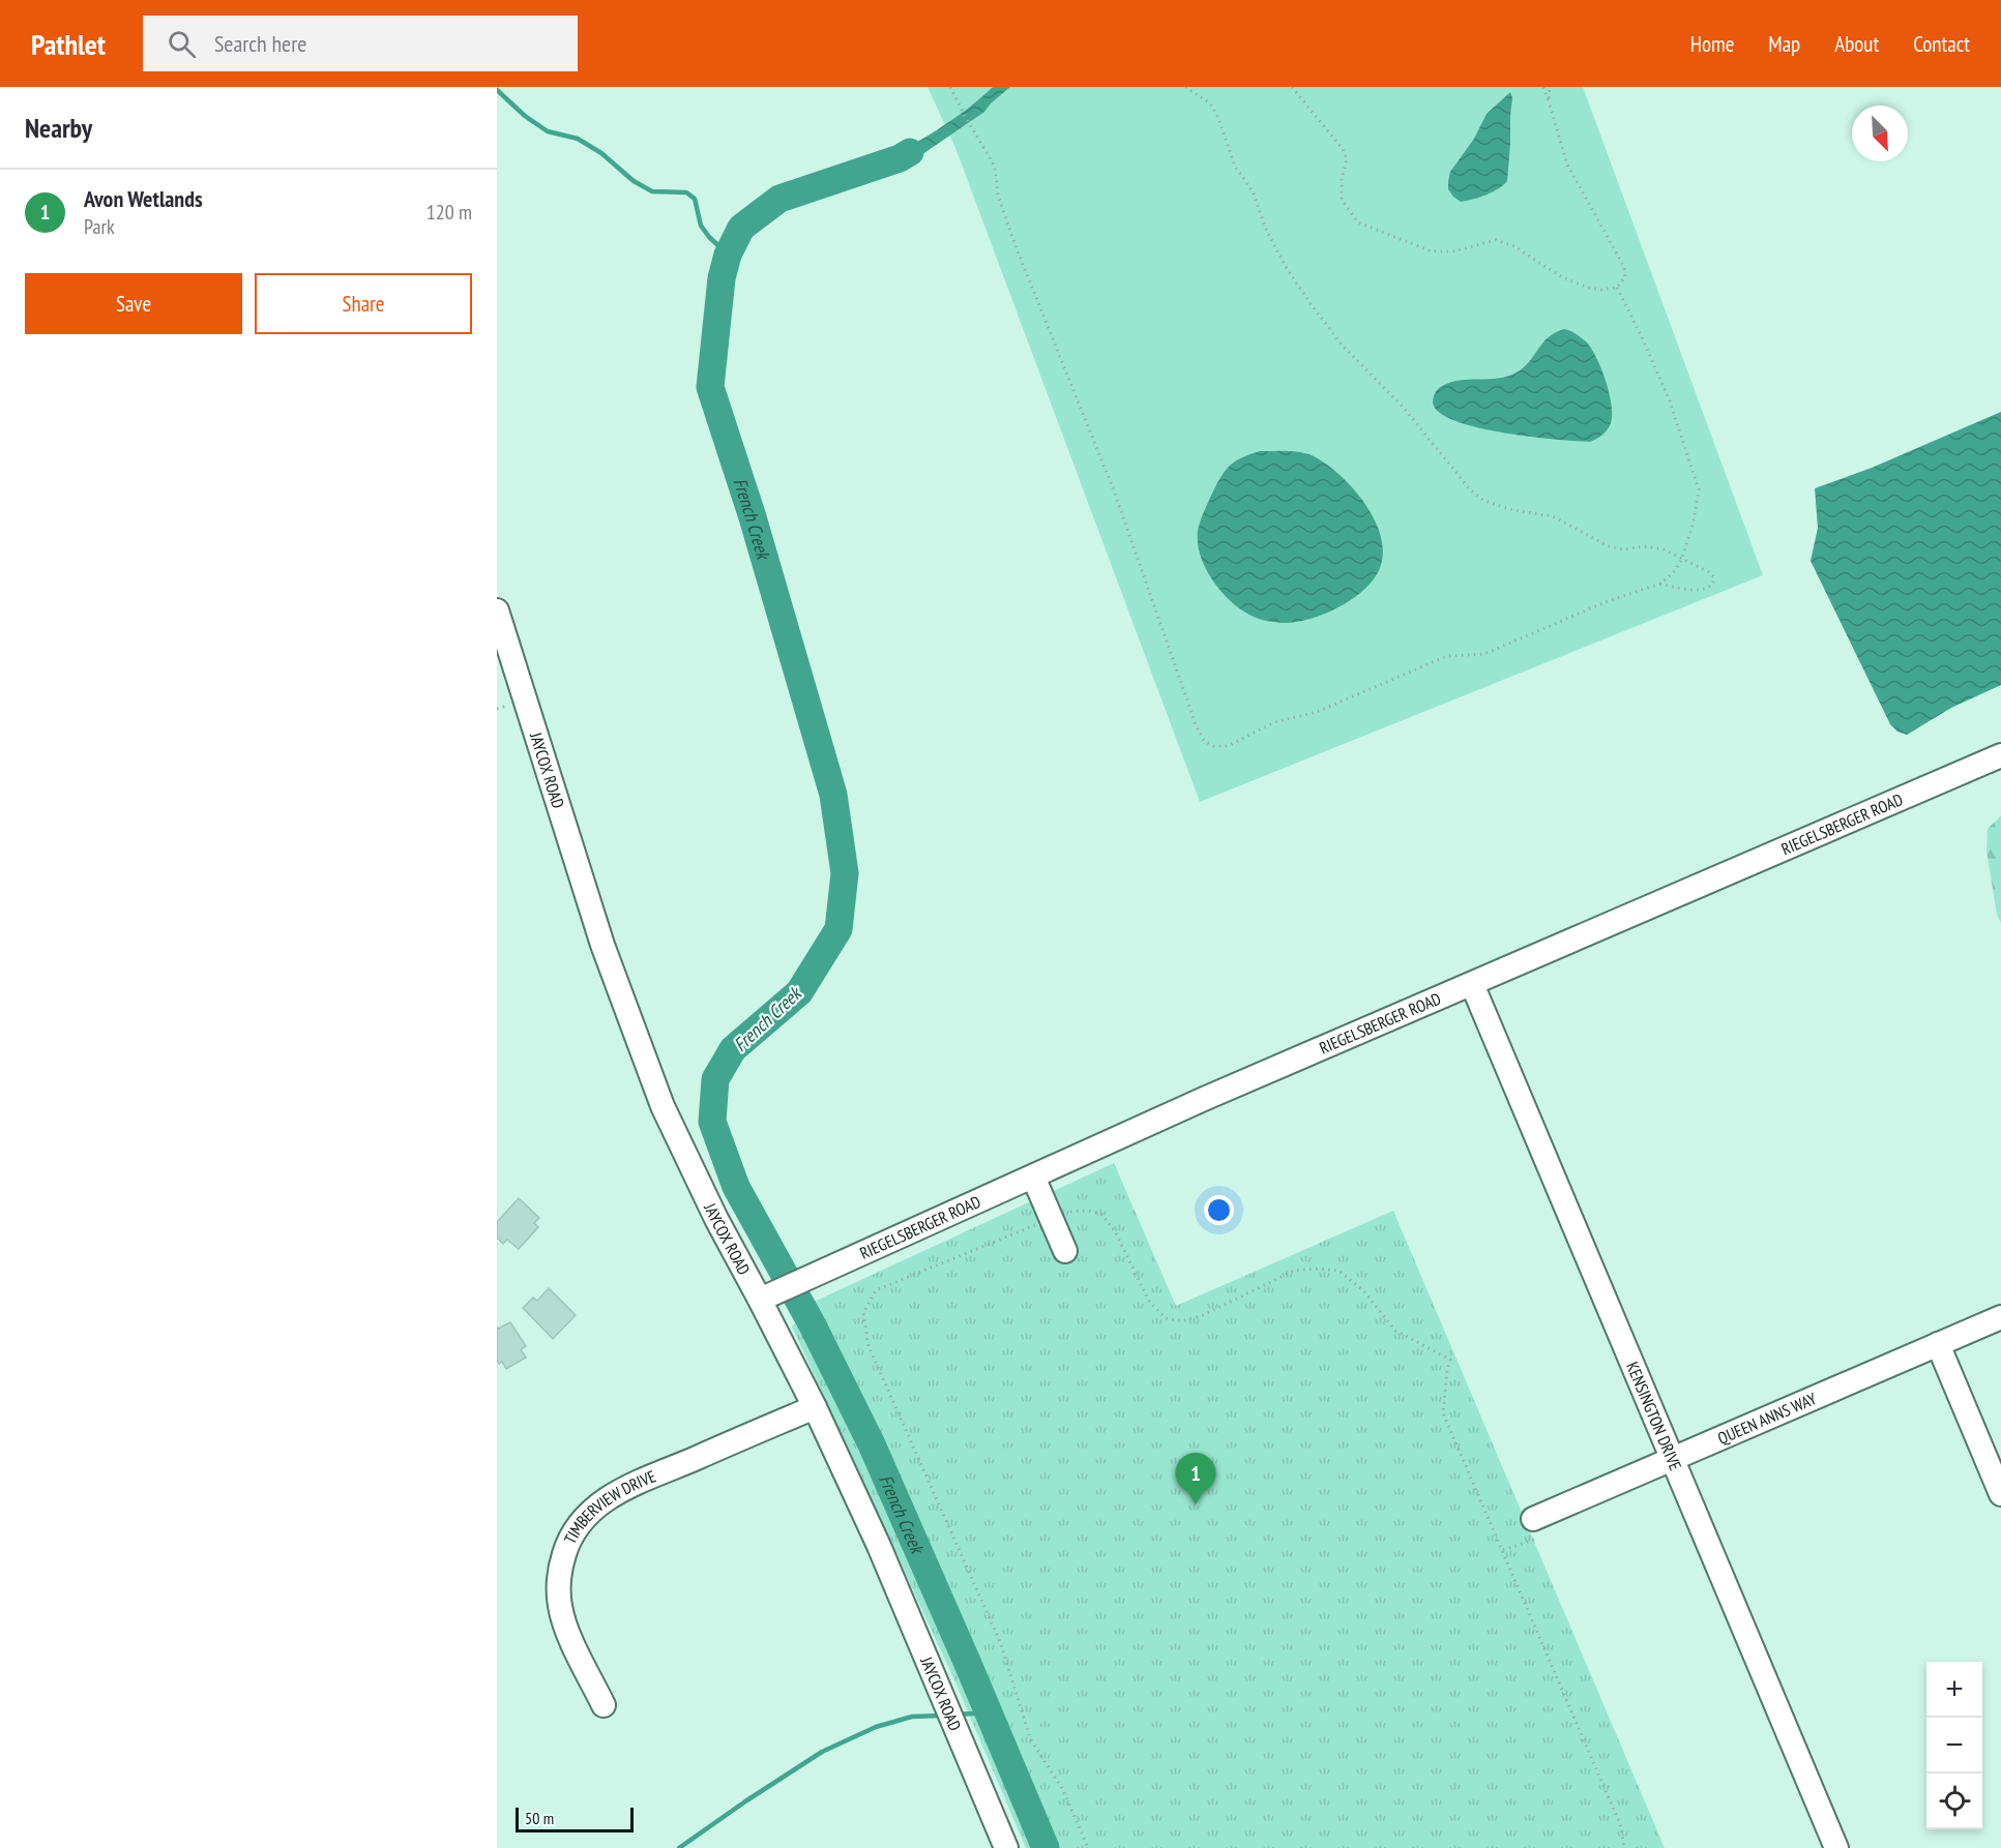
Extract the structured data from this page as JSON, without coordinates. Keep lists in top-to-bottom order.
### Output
{
  "streets": {
    "street": [
      "JAYCOX ROAD",
      "RIEGELSBERGER ROAD",
      "KENSINGTON DRIVE",
      "QUEEN ANNS WAY",
      "TIMBERVIEW DRIVE"
    ]
  },
  "crossings": [
    ["JAYCOX ROAD", "RIEGELSBERGER ROAD"],
    ["JAYCOX ROAD", "TIMBERVIEW DRIVE"],
    ["RIEGELSBERGER ROAD", "KENSINGTON DRIVE"],
    ["KENSINGTON DRIVE", "QUEEN ANNS WAY"]
  ],
  "water": ["French Creek"],
  "scale_bar": "50 m",
  "north": "bottom right",
  "page": {
    "header": "Pathlet",
    "search": "Search here",
    "nav": [
      "Home",
      "Map",
      "About",
      "Contact"
    ],
    "heading": "Nearby",
    "list": [
      {
        "mark": "1",
        "name": "Avon Wetlands",
        "note": "Park",
        "value": "120 m"
      }
    ],
    "buttons": ["Save", "Share"],
    "pins": "1",
    "map_buttons": ["+", "−"],
    "scale": "50 m"
  }
}
